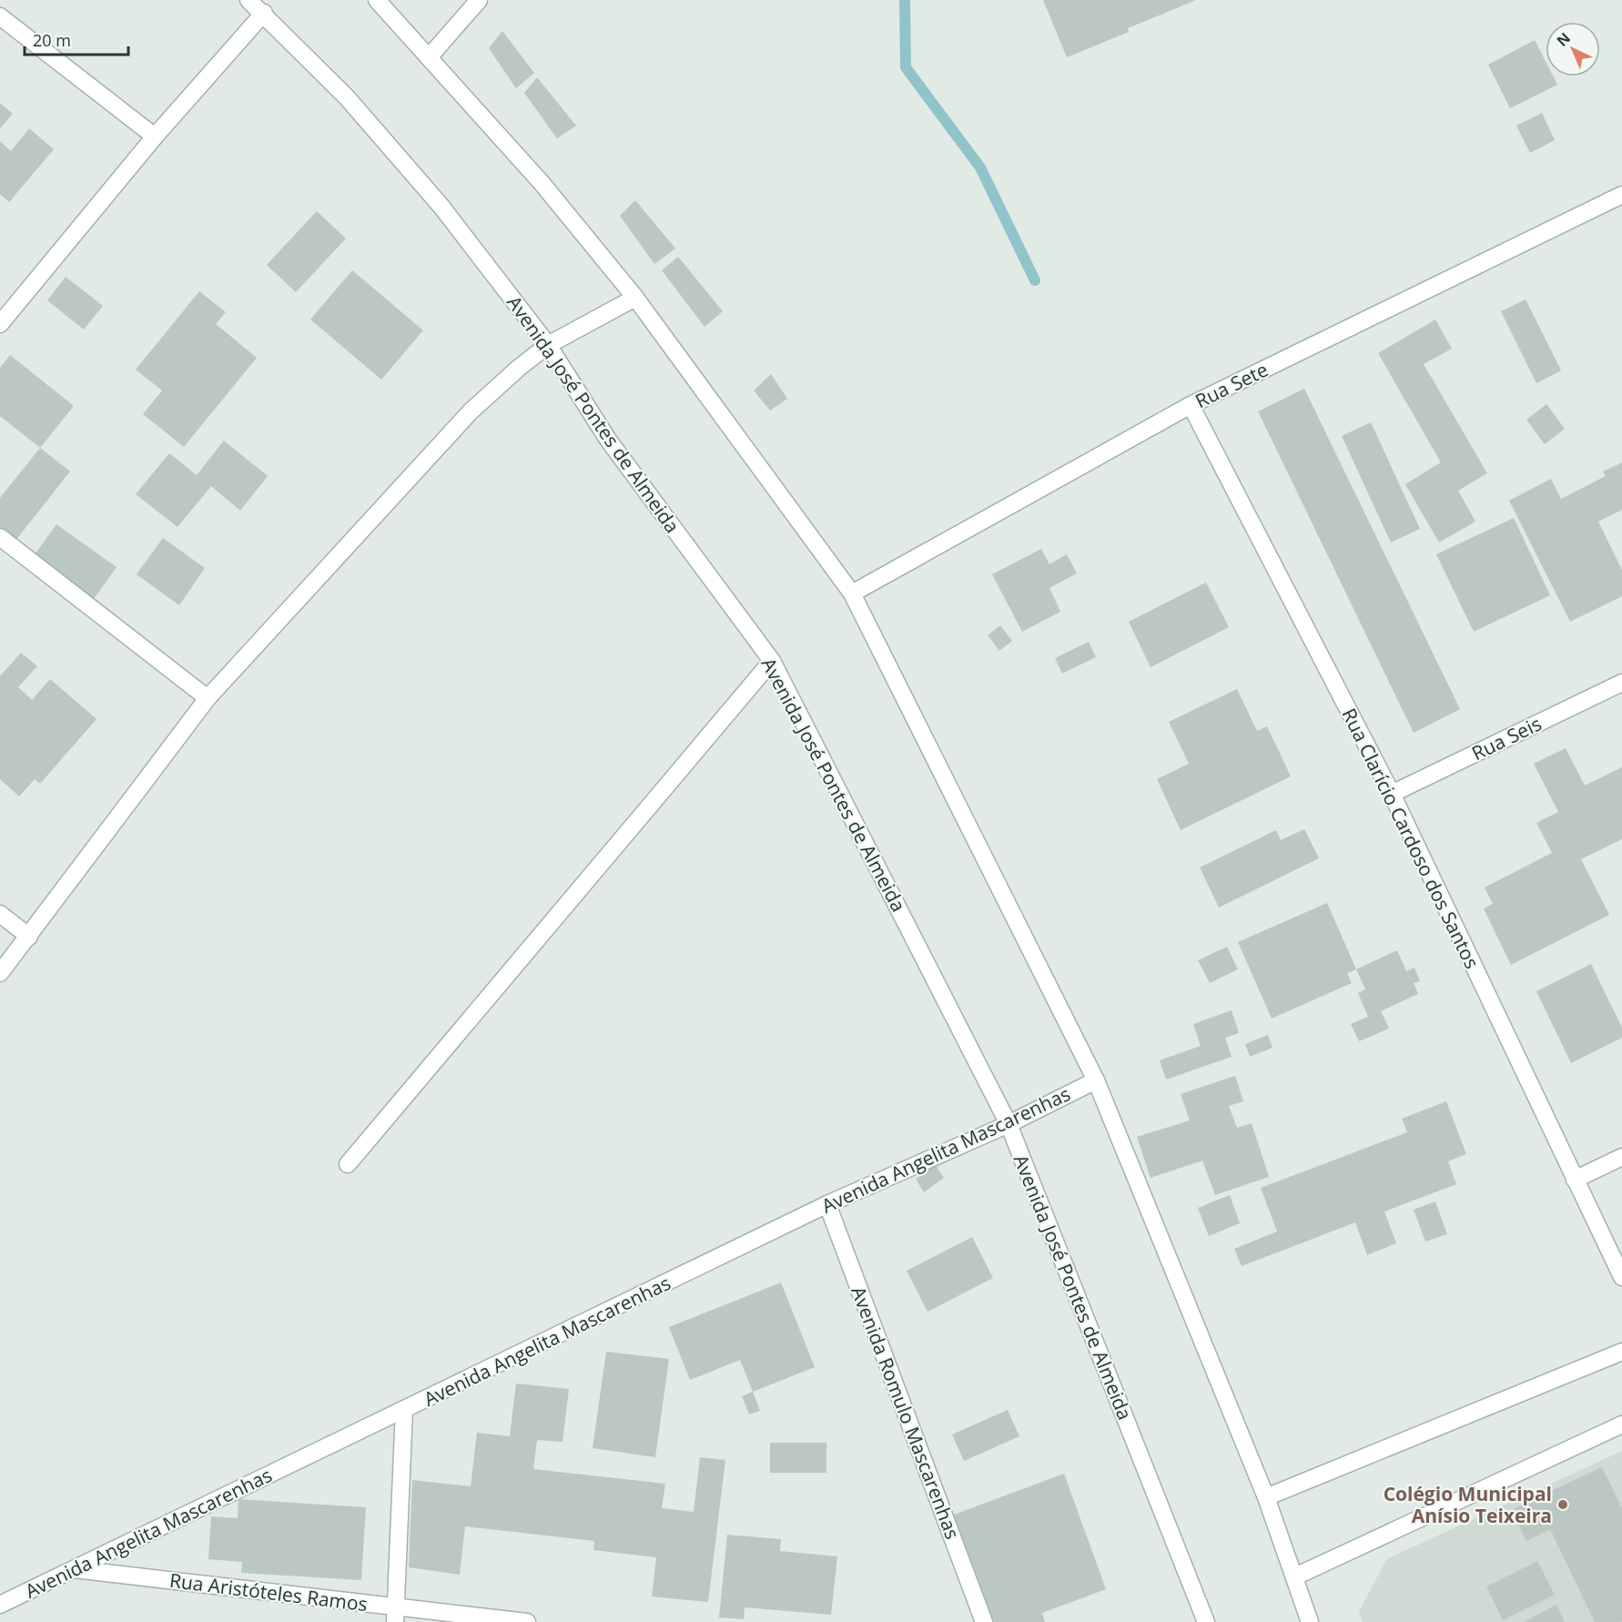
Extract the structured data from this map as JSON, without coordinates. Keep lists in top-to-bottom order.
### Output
{
  "streets": {
    "street": [
      "Rua Sete",
      "Avenida José Pontes de Almeida",
      "Rua Seis",
      "Rua Clarício Cardoso dos Santos",
      "Avenida Angelita Mascarenhas",
      "Avenida Romulo Mascarenhas",
      "Rua Aristóteles Ramos"
    ]
  },
  "crossings": [
    ["Rua Sete", "Rua Clarício Cardoso dos Santos"],
    ["Avenida José Pontes de Almeida", "Avenida Angelita Mascarenhas"],
    ["Rua Seis", "Rua Clarício Cardoso dos Santos"],
    ["Avenida Angelita Mascarenhas", "Avenida Romulo Mascarenhas"],
    ["Avenida Angelita Mascarenhas", "Rua Aristóteles Ramos"]
  ],
  "places": ["Colégio Municipal Anísio Teixeira"],
  "scale_bar": "20 m",
  "north": "top left"
}
